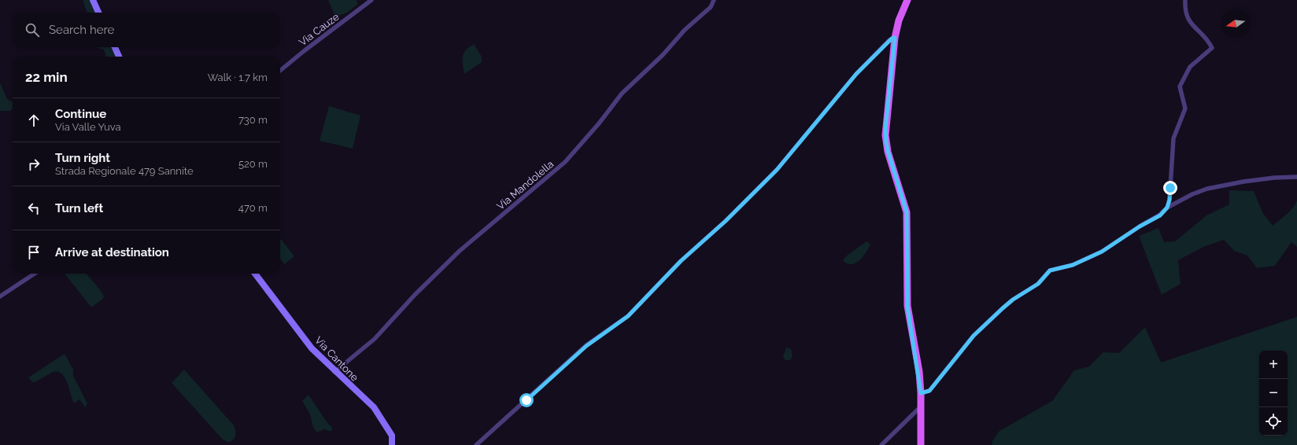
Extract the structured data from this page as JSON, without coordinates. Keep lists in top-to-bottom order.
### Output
{
  "streets": {
    "main road": ["Via Cantone"],
    "street": ["Via Cauze", "Via Mandolella"]
  },
  "crossings": [
    ["Via Mandolella", "Via Cantone"]
  ],
  "north": "left",
  "page": {
    "search": "Search here",
    "heading": ["22 min", "Walk · 1.7 km"],
    "list": [
      ["Continue", "Via Valle Yuva", "730 m"],
      ["Turn right", "Strada Regionale 479 Sannite", "520 m"],
      ["Turn left", "470 m"],
      "Arrive at destination"
    ],
    "map_buttons": ["+", "−"]
  }
}
